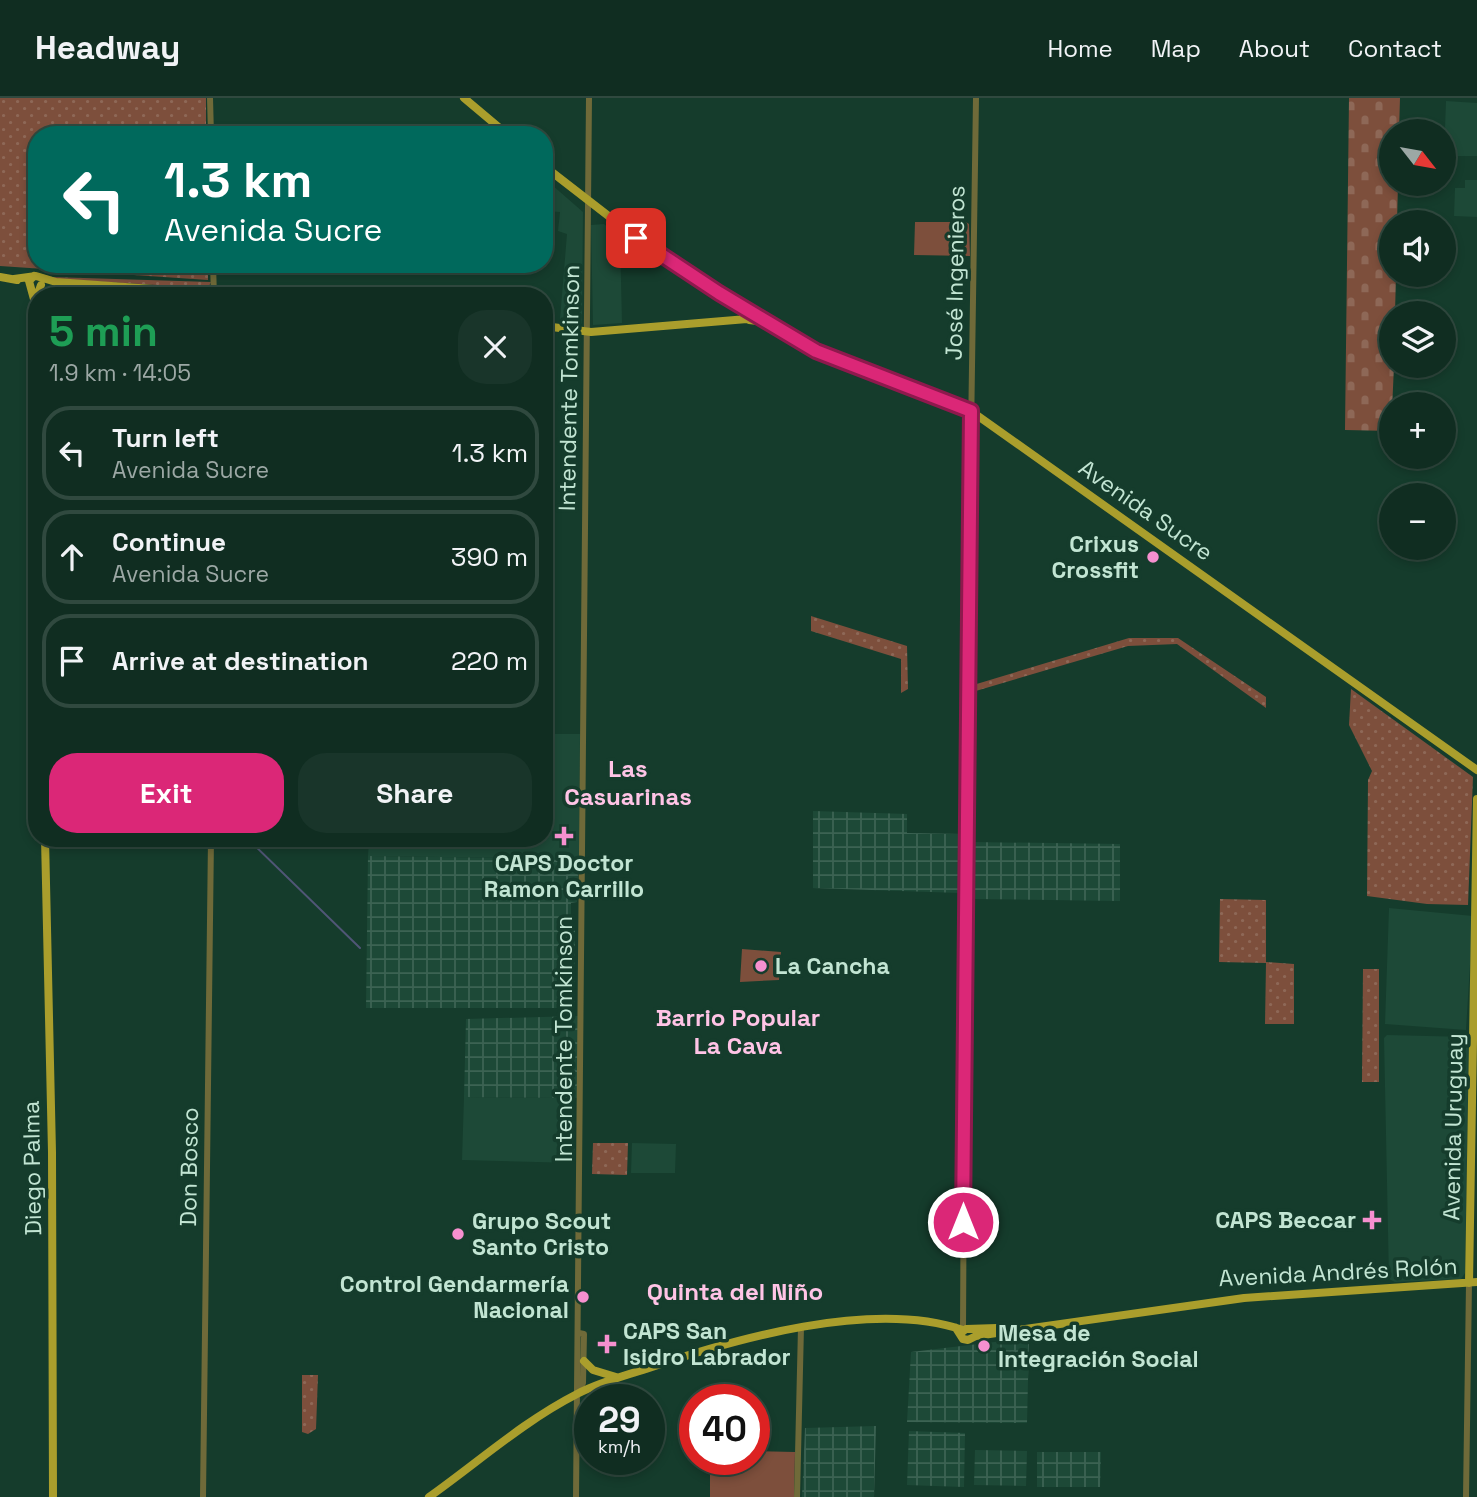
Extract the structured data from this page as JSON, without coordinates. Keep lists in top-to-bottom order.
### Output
{
  "streets": {
    "main road": [
      "Avenida Sucre",
      "Avenida Uruguay",
      "Diego Palma",
      "Avenida Andrés Rolón"
    ],
    "street": ["José Ingenieros", "Intendente Tomkinson", "Don Bosco"]
  },
  "crossings": [
    ["José Ingenieros", "Avenida Sucre"],
    ["José Ingenieros", "Avenida Andrés Rolón"],
    ["Intendente Tomkinson", "Avenida Sucre"],
    ["Avenida Uruguay", "Avenida Andrés Rolón"]
  ],
  "districts": ["Las Casuarinas", "Barrio Popular La Cava", "Quinta del Niño"],
  "places": {
    "other": [
      "Crixus Crossfit",
      "La Cancha",
      "Grupo Scout Santo Cristo",
      "Control Gendarmería Nacional",
      "Mesa de Integración Social"
    ],
    "health": ["CAPS Doctor Ramon Carrillo", "CAPS Beccar", "CAPS San Isidro Labrador"]
  },
  "north": "bottom right",
  "page": {
    "header": "Headway",
    "nav": [
      "Home",
      "Map",
      "About",
      "Contact"
    ],
    "map_buttons": ["+", "−"],
    "turn": ["1.3 km", "Avenida Sucre"],
    "heading": ["5 min", "1.9 km · 14:05"],
    "list": [
      {
        "name": "Turn left",
        "note": "Avenida Sucre",
        "value": "1.3 km"
      },
      {
        "name": "Continue",
        "note": "Avenida Sucre",
        "value": "390 m"
      },
      {
        "name": "Arrive at destination",
        "value": "220 m"
      }
    ],
    "buttons": ["Exit", "Share"],
    "speed": "29 km/h",
    "limit": "40"
  }
}
